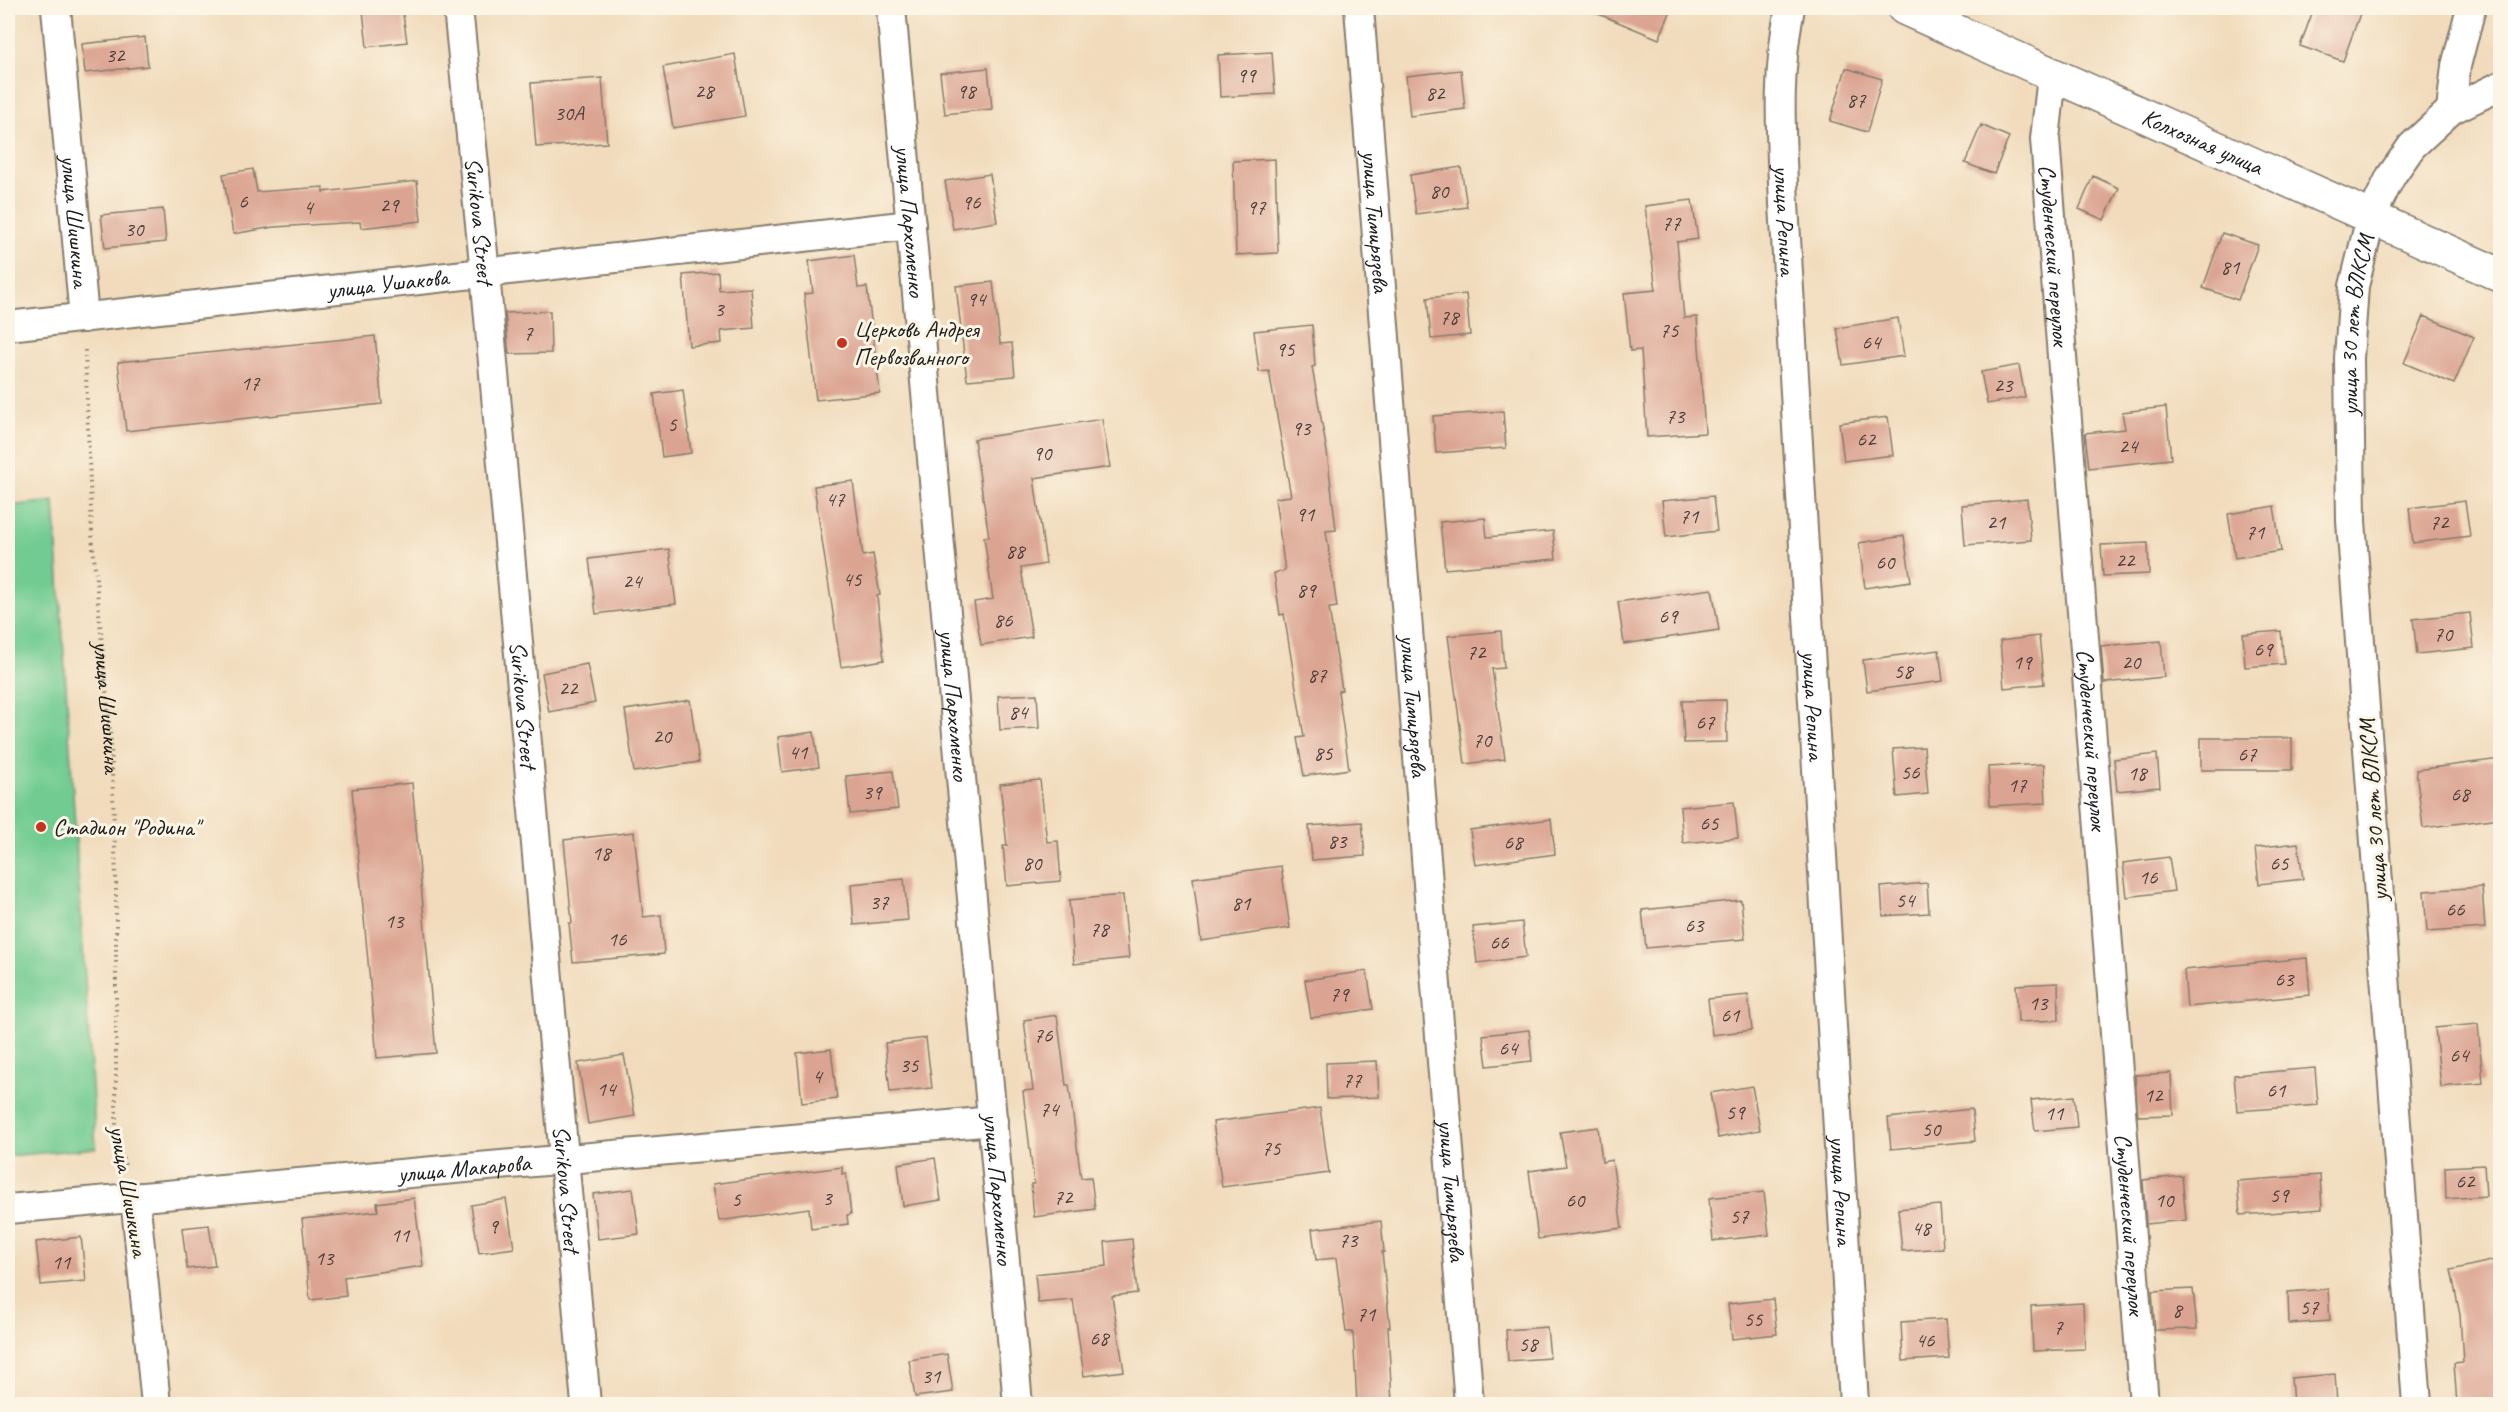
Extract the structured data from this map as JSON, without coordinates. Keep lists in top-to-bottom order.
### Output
{
  "streets": {
    "main road": ["Колхозная улица"],
    "street": [
      "улица Репина",
      "улица Тимирязева",
      "улица Шишкина",
      "Surikova Street",
      "улица Пархоменко",
      "Студенческий переулок",
      "улица Ушакова",
      "улица 30 лет ВЛКСМ",
      "улица Макарова"
    ]
  },
  "crossings": [
    ["Колхозная улица", "Студенческий переулок"],
    ["Колхозная улица", "улица 30 лет ВЛКСМ"],
    ["улица Шишкина", "улица Ушакова"],
    ["улица Шишкина", "улица Макарова"],
    ["Surikova Street", "улица Ушакова"],
    ["Surikova Street", "улица Макарова"],
    ["улица Пархоменко", "улица Ушакова"],
    ["улица Пархоменко", "улица Макарова"]
  ],
  "places": ["Церковь Андрея Первозванного", "Стадион \"Родина\""],
  "house_numbers": [
    "32",
    "99",
    "28",
    "98",
    "82",
    "87",
    "30А",
    "80",
    "6",
    "96",
    "29",
    "4",
    "97",
    "77",
    "30",
    "81",
    "94",
    "3",
    "78",
    "75",
    "7",
    "64",
    "95",
    "17",
    "23",
    "73",
    "5",
    "93",
    "62",
    "24",
    "90",
    "47",
    "91",
    "71",
    "21",
    "72",
    "71",
    "88",
    "22",
    "60",
    "45",
    "24",
    "89",
    "69",
    "86",
    "70",
    "69",
    "72",
    "19",
    "20",
    "58",
    "87",
    "22",
    "84",
    "67",
    "20",
    "70",
    "41",
    "85",
    "67",
    "56",
    "18",
    "17",
    "39",
    "68",
    "65",
    "83",
    "68",
    "18",
    "80",
    "65",
    "16",
    "54",
    "37",
    "81",
    "66",
    "13",
    "63",
    "78",
    "16",
    "66",
    "63",
    "79",
    "13",
    "61",
    "76",
    "64",
    "64",
    "35",
    "4",
    "77",
    "14",
    "61",
    "12",
    "74",
    "59",
    "11",
    "50",
    "75",
    "62",
    "59",
    "72",
    "3",
    "5",
    "60",
    "10",
    "57",
    "9",
    "48",
    "11",
    "73",
    "13",
    "11",
    "57",
    "8",
    "71",
    "55",
    "7",
    "68",
    "46",
    "58",
    "31"
  ]
}
